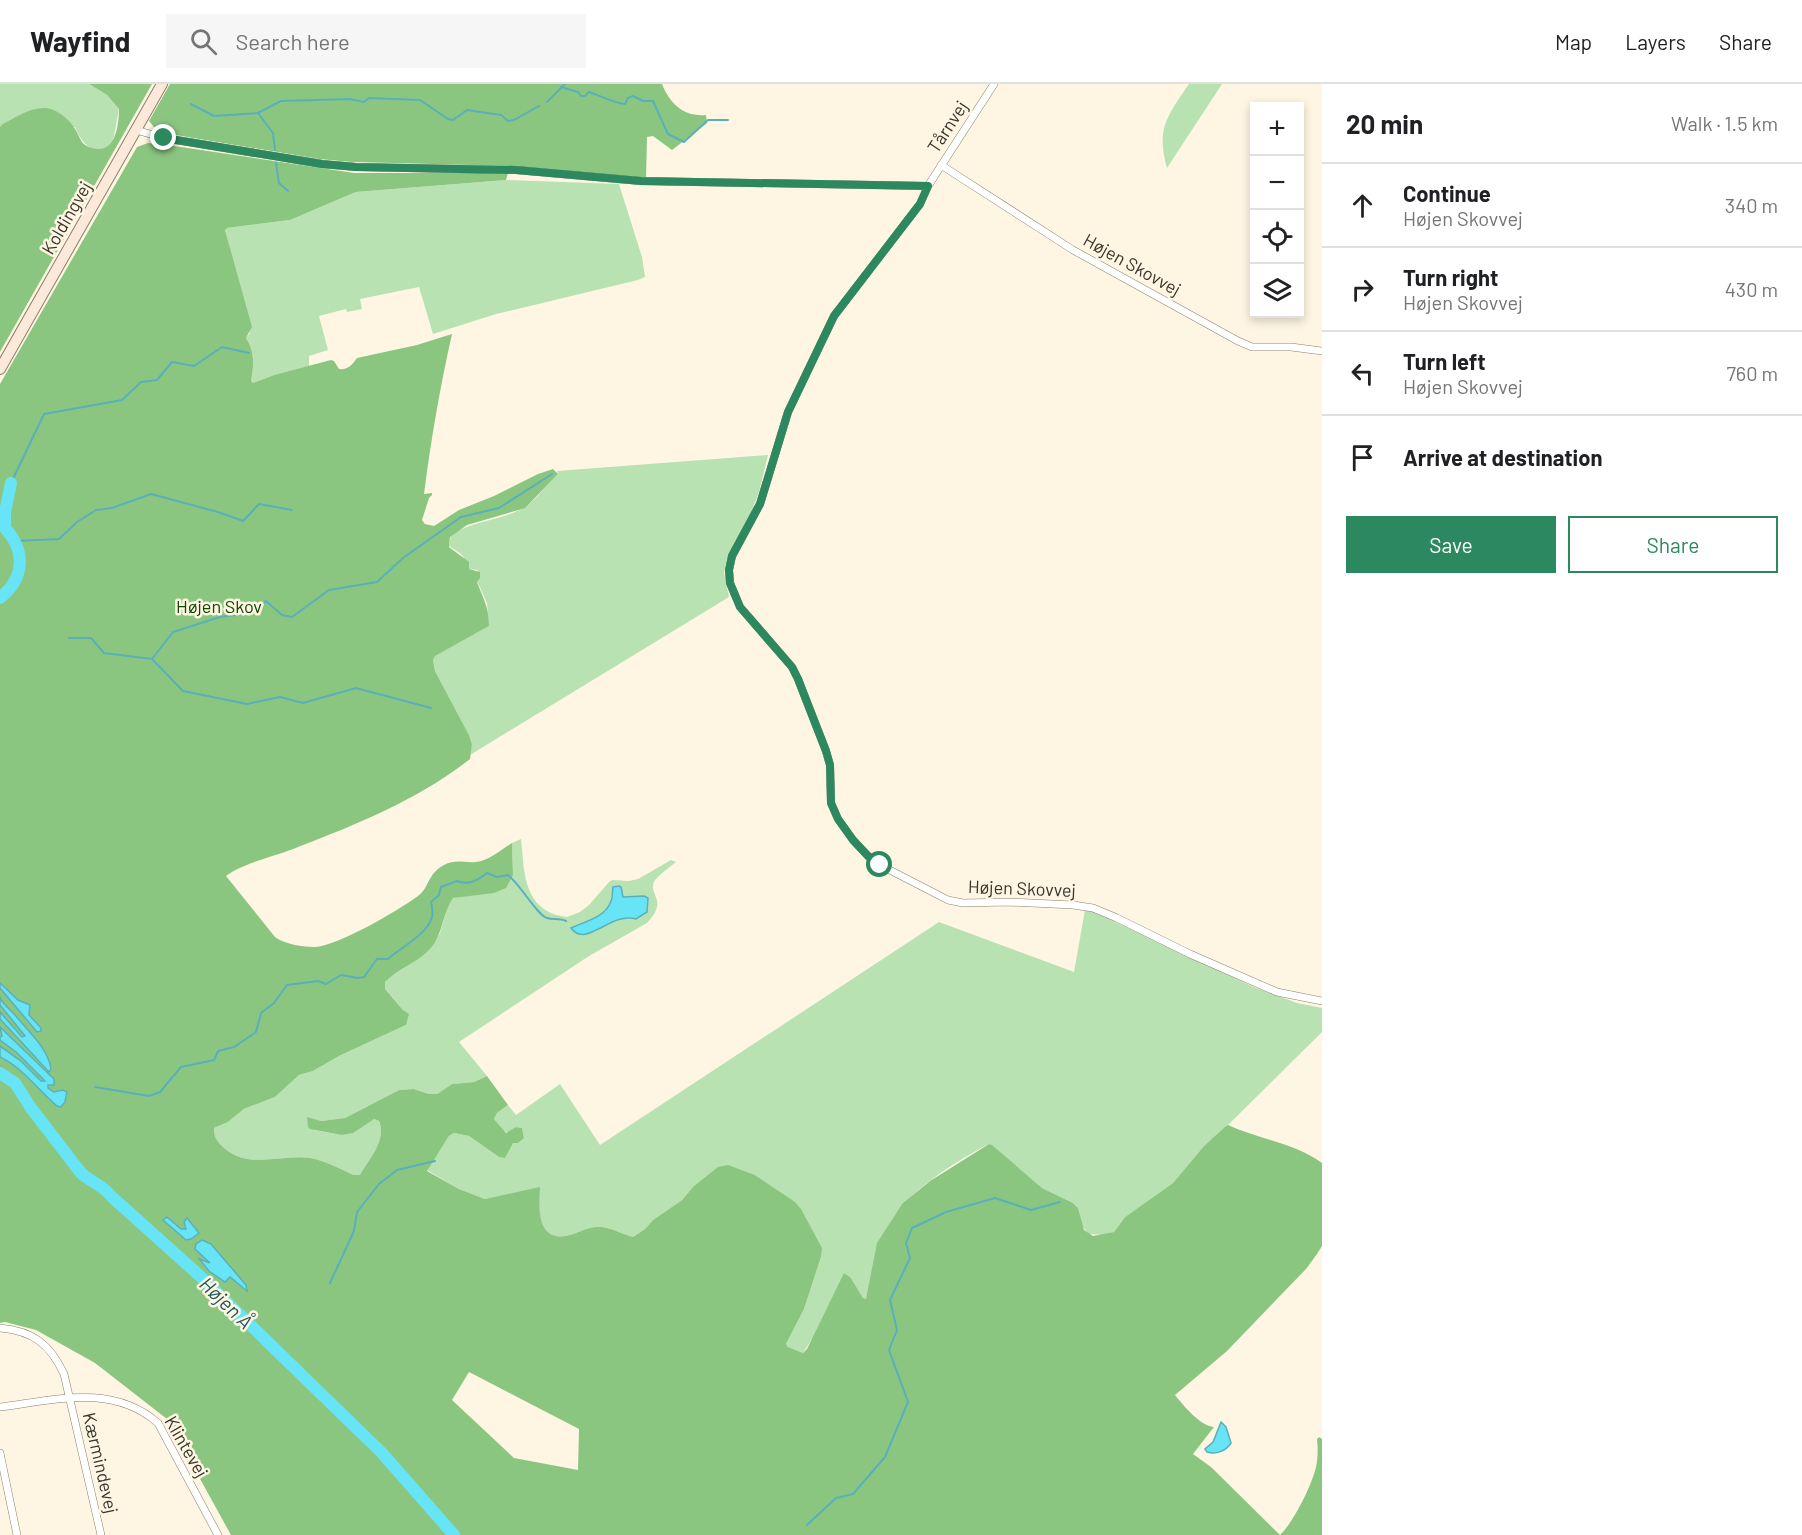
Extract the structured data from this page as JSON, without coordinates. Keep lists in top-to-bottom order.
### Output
{
  "streets": {
    "main road": ["Koldingvej"],
    "street": [
      "Tårnvej",
      "Højen Skovvej",
      "Klintevej",
      "Kærmindevej"
    ]
  },
  "crossings": [
    ["Tårnvej", "Højen Skovvej"],
    ["Klintevej", "Kærmindevej"]
  ],
  "water": ["Højen Å"],
  "parks": ["Højen Skov"],
  "page": {
    "header": "Wayfind",
    "search": "Search here",
    "nav": ["Map", "Layers", "Share"],
    "heading": ["20 min", "Walk · 1.5 km"],
    "map_buttons": ["+", "−"],
    "list": [
      ["Continue", "Højen Skovvej", "340 m"],
      ["Turn right", "Højen Skovvej", "430 m"],
      ["Turn left", "Højen Skovvej", "760 m"],
      "Arrive at destination"
    ],
    "buttons": ["Save", "Share"]
  }
}
